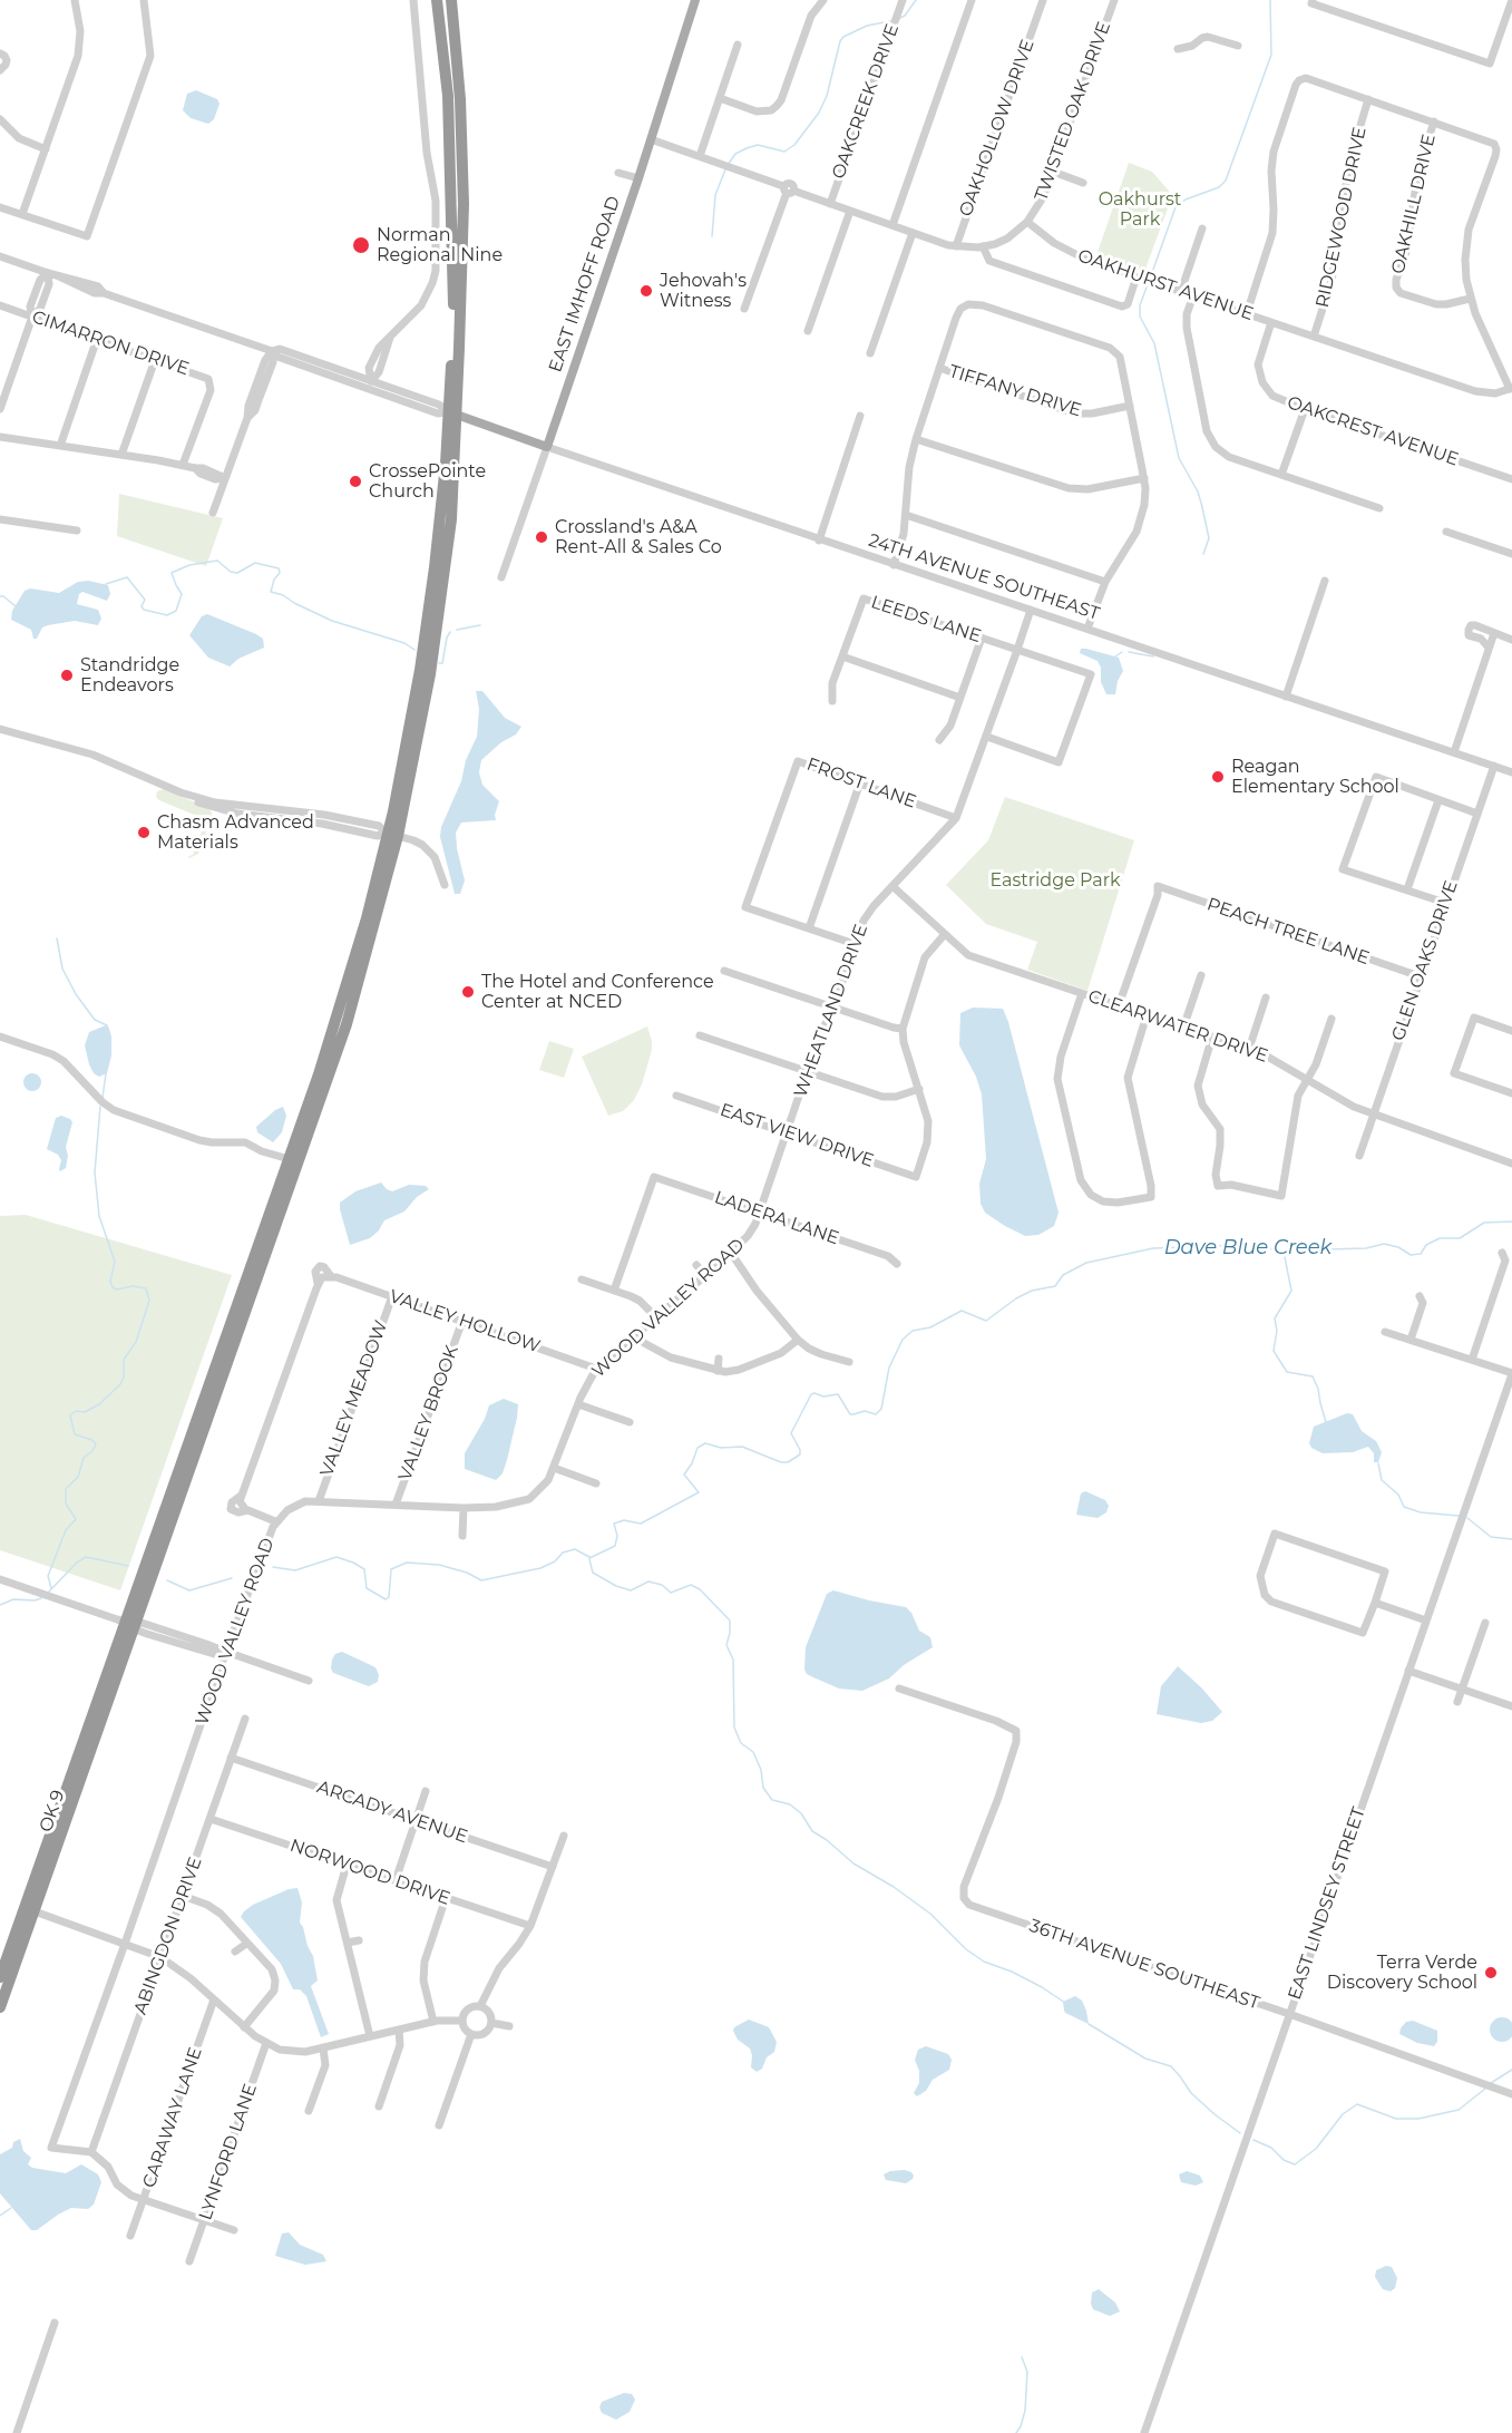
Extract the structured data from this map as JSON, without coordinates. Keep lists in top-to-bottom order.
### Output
{
  "streets": {
    "highway": ["OK 9"],
    "main road": ["EAST IMHOFF ROAD", "24TH AVENUE SOUTHEAST"],
    "street": [
      "OAKCREEK DRIVE",
      "TWISTED OAK DRIVE",
      "OAKHOLLOW DRIVE",
      "OAKHILL DRIVE",
      "RIDGEWOOD DRIVE",
      "OAKHURST AVENUE",
      "CIMARRON DRIVE",
      "TIFFANY DRIVE",
      "OAKCREST AVENUE",
      "LEEDS LANE",
      "FROST LANE",
      "PEACH TREE LANE",
      "GLEN OAKS DRIVE",
      "WHEATLAND DRIVE",
      "CLEARWATER DRIVE",
      "EAST VIEW DRIVE",
      "LADERA LANE",
      "WOOD VALLEY ROAD",
      "VALLEY HOLLOW",
      "VALLEY MEADOW",
      "VALLEY BROOK",
      "ARCADY AVENUE",
      "NORWOOD DRIVE",
      "EAST LINDSEY STREET",
      "ABINGDON DRIVE",
      "36TH AVENUE SOUTHEAST",
      "CARAWAY LANE",
      "LYNFORD LANE"
    ]
  },
  "crossings": [
    ["TWISTED OAK DRIVE", "OAKHURST AVENUE"],
    ["RIDGEWOOD DRIVE", "OAKHURST AVENUE"],
    ["EAST IMHOFF ROAD", "24TH AVENUE SOUTHEAST"],
    ["OAKHURST AVENUE", "OAKCREST AVENUE"],
    ["24TH AVENUE SOUTHEAST", "GLEN OAKS DRIVE"],
    ["24TH AVENUE SOUTHEAST", "WHEATLAND DRIVE"],
    ["24TH AVENUE SOUTHEAST", "OK 9"],
    ["LEEDS LANE", "WHEATLAND DRIVE"],
    ["FROST LANE", "WHEATLAND DRIVE"],
    ["PEACH TREE LANE", "GLEN OAKS DRIVE"],
    ["PEACH TREE LANE", "CLEARWATER DRIVE"],
    ["GLEN OAKS DRIVE", "CLEARWATER DRIVE"],
    ["WHEATLAND DRIVE", "CLEARWATER DRIVE"],
    ["WHEATLAND DRIVE", "EAST VIEW DRIVE"],
    ["WHEATLAND DRIVE", "LADERA LANE"],
    ["WHEATLAND DRIVE", "WOOD VALLEY ROAD"],
    ["LADERA LANE", "WOOD VALLEY ROAD"],
    ["WOOD VALLEY ROAD", "VALLEY HOLLOW"],
    ["WOOD VALLEY ROAD", "VALLEY MEADOW"],
    ["WOOD VALLEY ROAD", "VALLEY BROOK"],
    ["WOOD VALLEY ROAD", "ABINGDON DRIVE"],
    ["VALLEY HOLLOW", "VALLEY MEADOW"],
    ["VALLEY HOLLOW", "VALLEY BROOK"],
    ["ARCADY AVENUE", "ABINGDON DRIVE"],
    ["NORWOOD DRIVE", "ABINGDON DRIVE"],
    ["EAST LINDSEY STREET", "36TH AVENUE SOUTHEAST"]
  ],
  "water": ["Dave Blue Creek"],
  "parks": ["Oakhurst Park", "Eastridge Park"],
  "places": [
    "Norman Regional Nine",
    "Jehovah's Witness",
    "CrossePointe Church",
    "Crossland's A&A Rent-All & Sales Co",
    "Standridge Endeavors",
    "Reagan Elementary School",
    "Chasm Advanced Materials",
    "The Hotel and Conference Center at NCED",
    "Terra Verde Discovery School"
  ]
}
